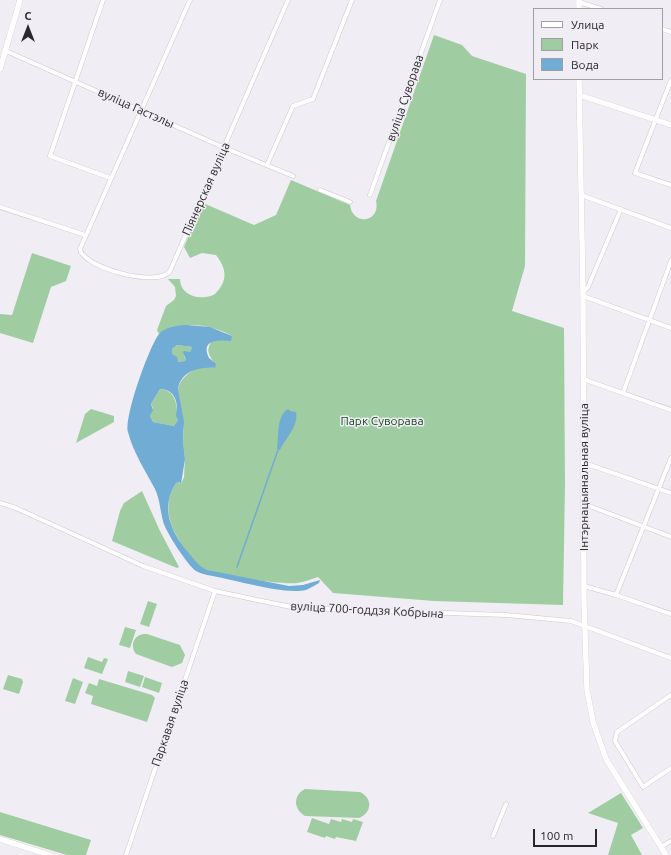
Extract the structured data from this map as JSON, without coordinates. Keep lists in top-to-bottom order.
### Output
{
  "streets": {
    "main road": ["Інтэрнацыянальная вуліца"],
    "street": [
      "вуліца Суворава",
      "вуліца Гастэлы",
      "Піянерская вуліца",
      "вуліца 700-годдзя Кобрына",
      "Паркавая вуліца"
    ]
  },
  "crossings": [
    ["вуліца Гастэлы", "Піянерская вуліца"],
    ["Інтэрнацыянальная вуліца", "вуліца 700-годдзя Кобрына"],
    ["вуліца 700-годдзя Кобрына", "Паркавая вуліца"]
  ],
  "parks": ["Парк Суворава"],
  "legend": ["Улица", "Парк", "Вода"],
  "scale_bar": "100 m",
  "north": "top"
}
